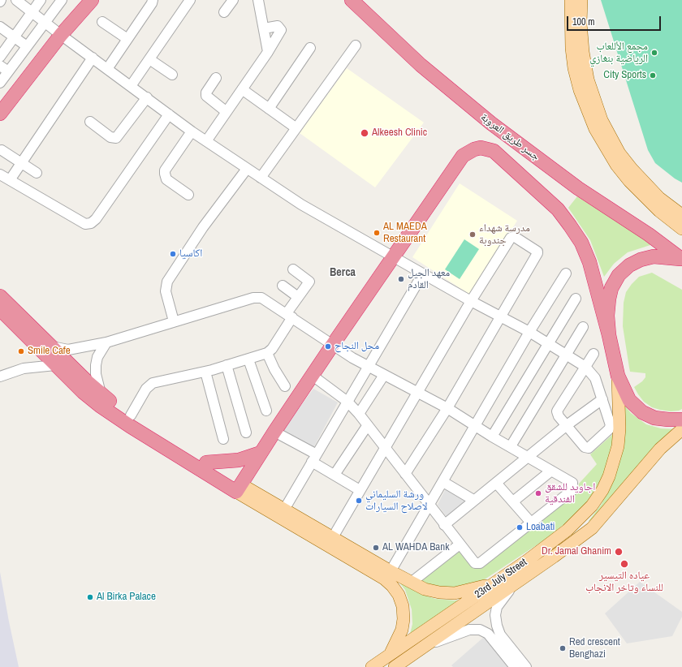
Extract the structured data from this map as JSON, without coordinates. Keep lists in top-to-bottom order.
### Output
{
  "streets": {
    "highway": ["جسر طريق العروبة"],
    "main road": ["23rd July Street"]
  },
  "districts": ["Berca"],
  "places": [
    "مجمع الأللعاب الرياضية بنغازي",
    "City Sports",
    "Alkeesh Clinic",
    "AL MAEDA Restaurant",
    "مدرسة شهداء جندوبة",
    "اكاسيا",
    "معهد الجيل القادم",
    "محل النجاح",
    "Smile Cafe",
    "اجاويد للشقق الفندقية",
    "ورشة السليماني لاصلاح السيارات",
    "Loabati",
    "AL WAHDA Bank",
    "Dr. Jamal Ghanim",
    "عياده التيسير للنساء وتاخر الانجاب",
    "Al Birka Palace",
    "Red crescent Benghazi"
  ],
  "scale_bar": "100 m"
}
